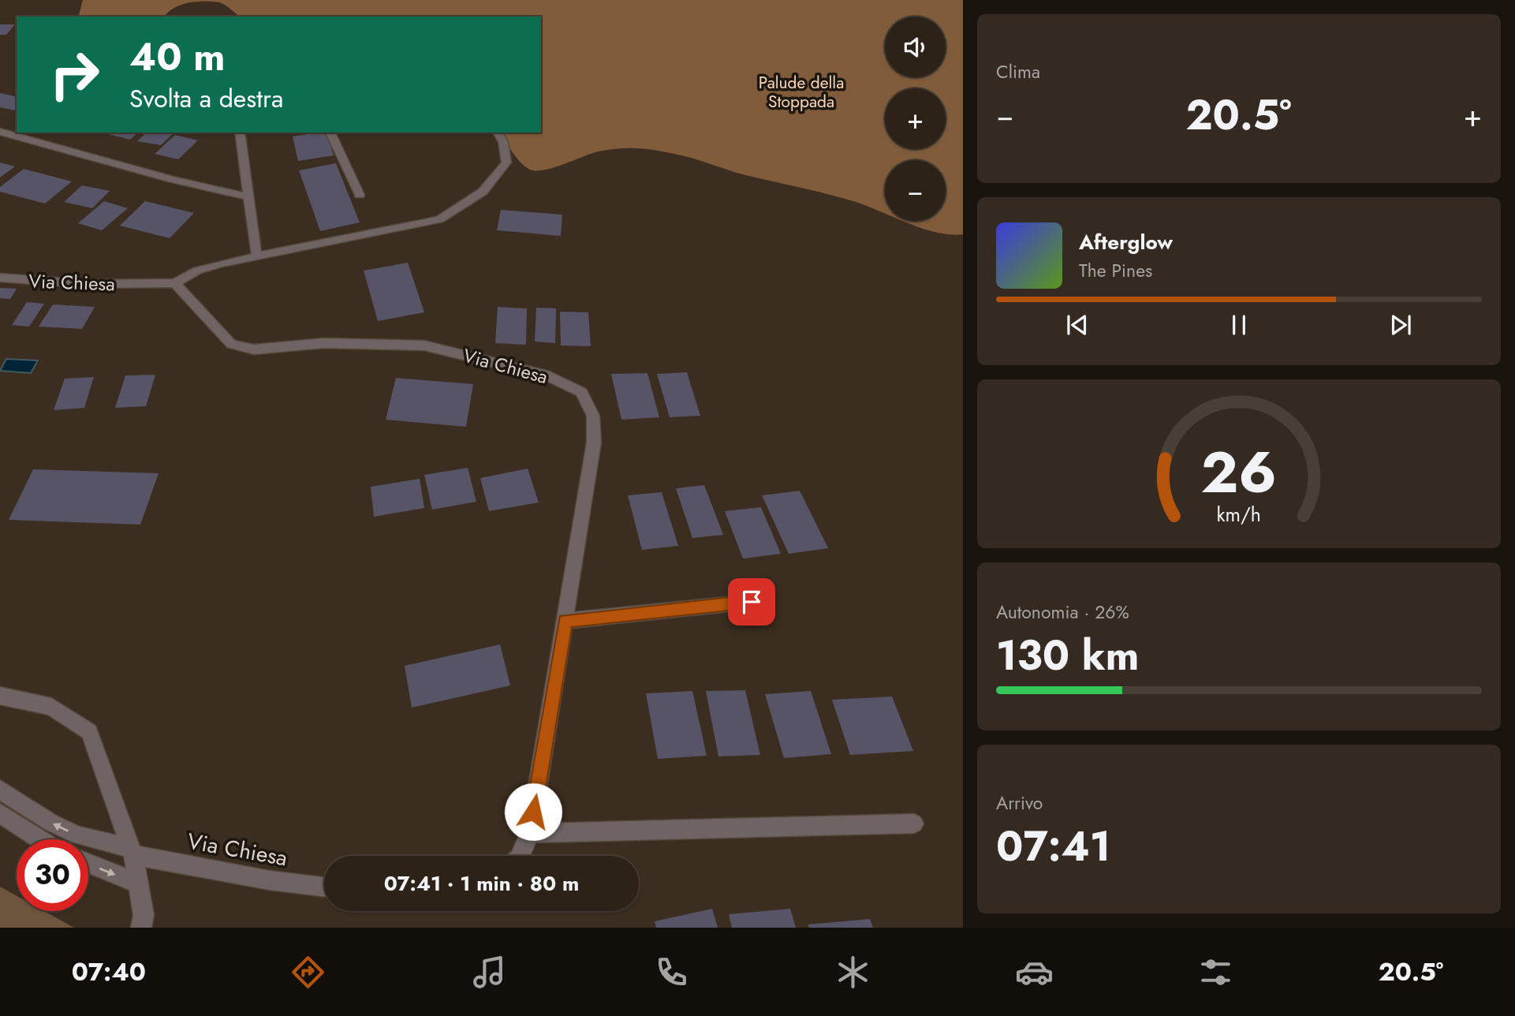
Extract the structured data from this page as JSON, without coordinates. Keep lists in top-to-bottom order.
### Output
{
  "streets": {
    "street": ["Via Chiesa"]
  },
  "parks": ["Palude della Stoppada"],
  "page": {
    "tile": [
      "Clima",
      ["Autonomia · 26%", "130 km"],
      ["Arrivo", "07:41"]
    ],
    "map_buttons": ["+", "−"],
    "turn": ["40 m", "Svolta a destra"],
    "heat": ["−", "20.5°", "+"],
    "song": ["Afterglow", "The Pines"],
    "limit": "30",
    "trip": "07:41 · 1 min · 80 m",
    "tabs": ["07:40", "20.5°"],
    "gauge": ["26", "km/h"]
  }
}
